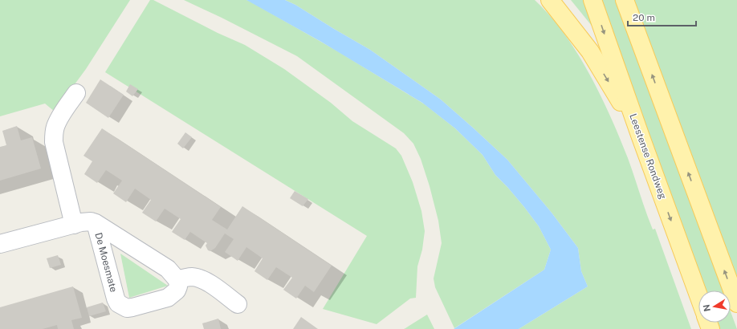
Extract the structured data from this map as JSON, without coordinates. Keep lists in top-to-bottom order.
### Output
{
  "streets": {
    "main road": ["Leestense Rondweg"],
    "street": ["De Moesmate"]
  },
  "scale_bar": "20 m",
  "north": "left"
}
